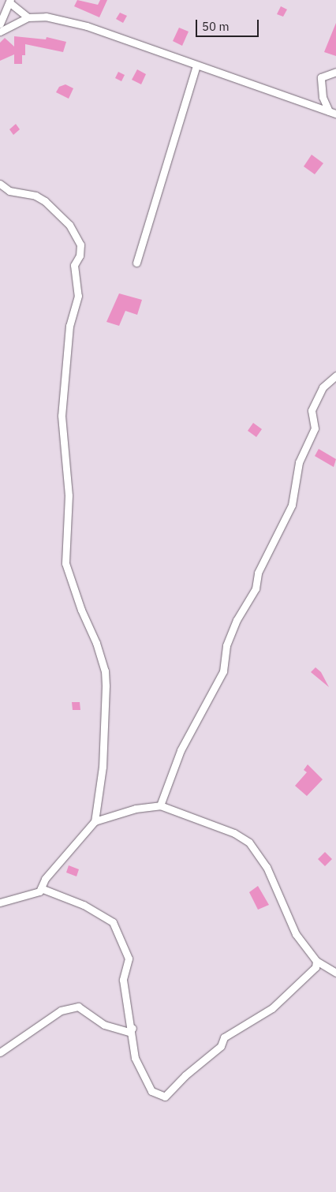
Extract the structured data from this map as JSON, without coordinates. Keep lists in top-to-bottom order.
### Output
{
  "scale_bar": "50 m"
}
